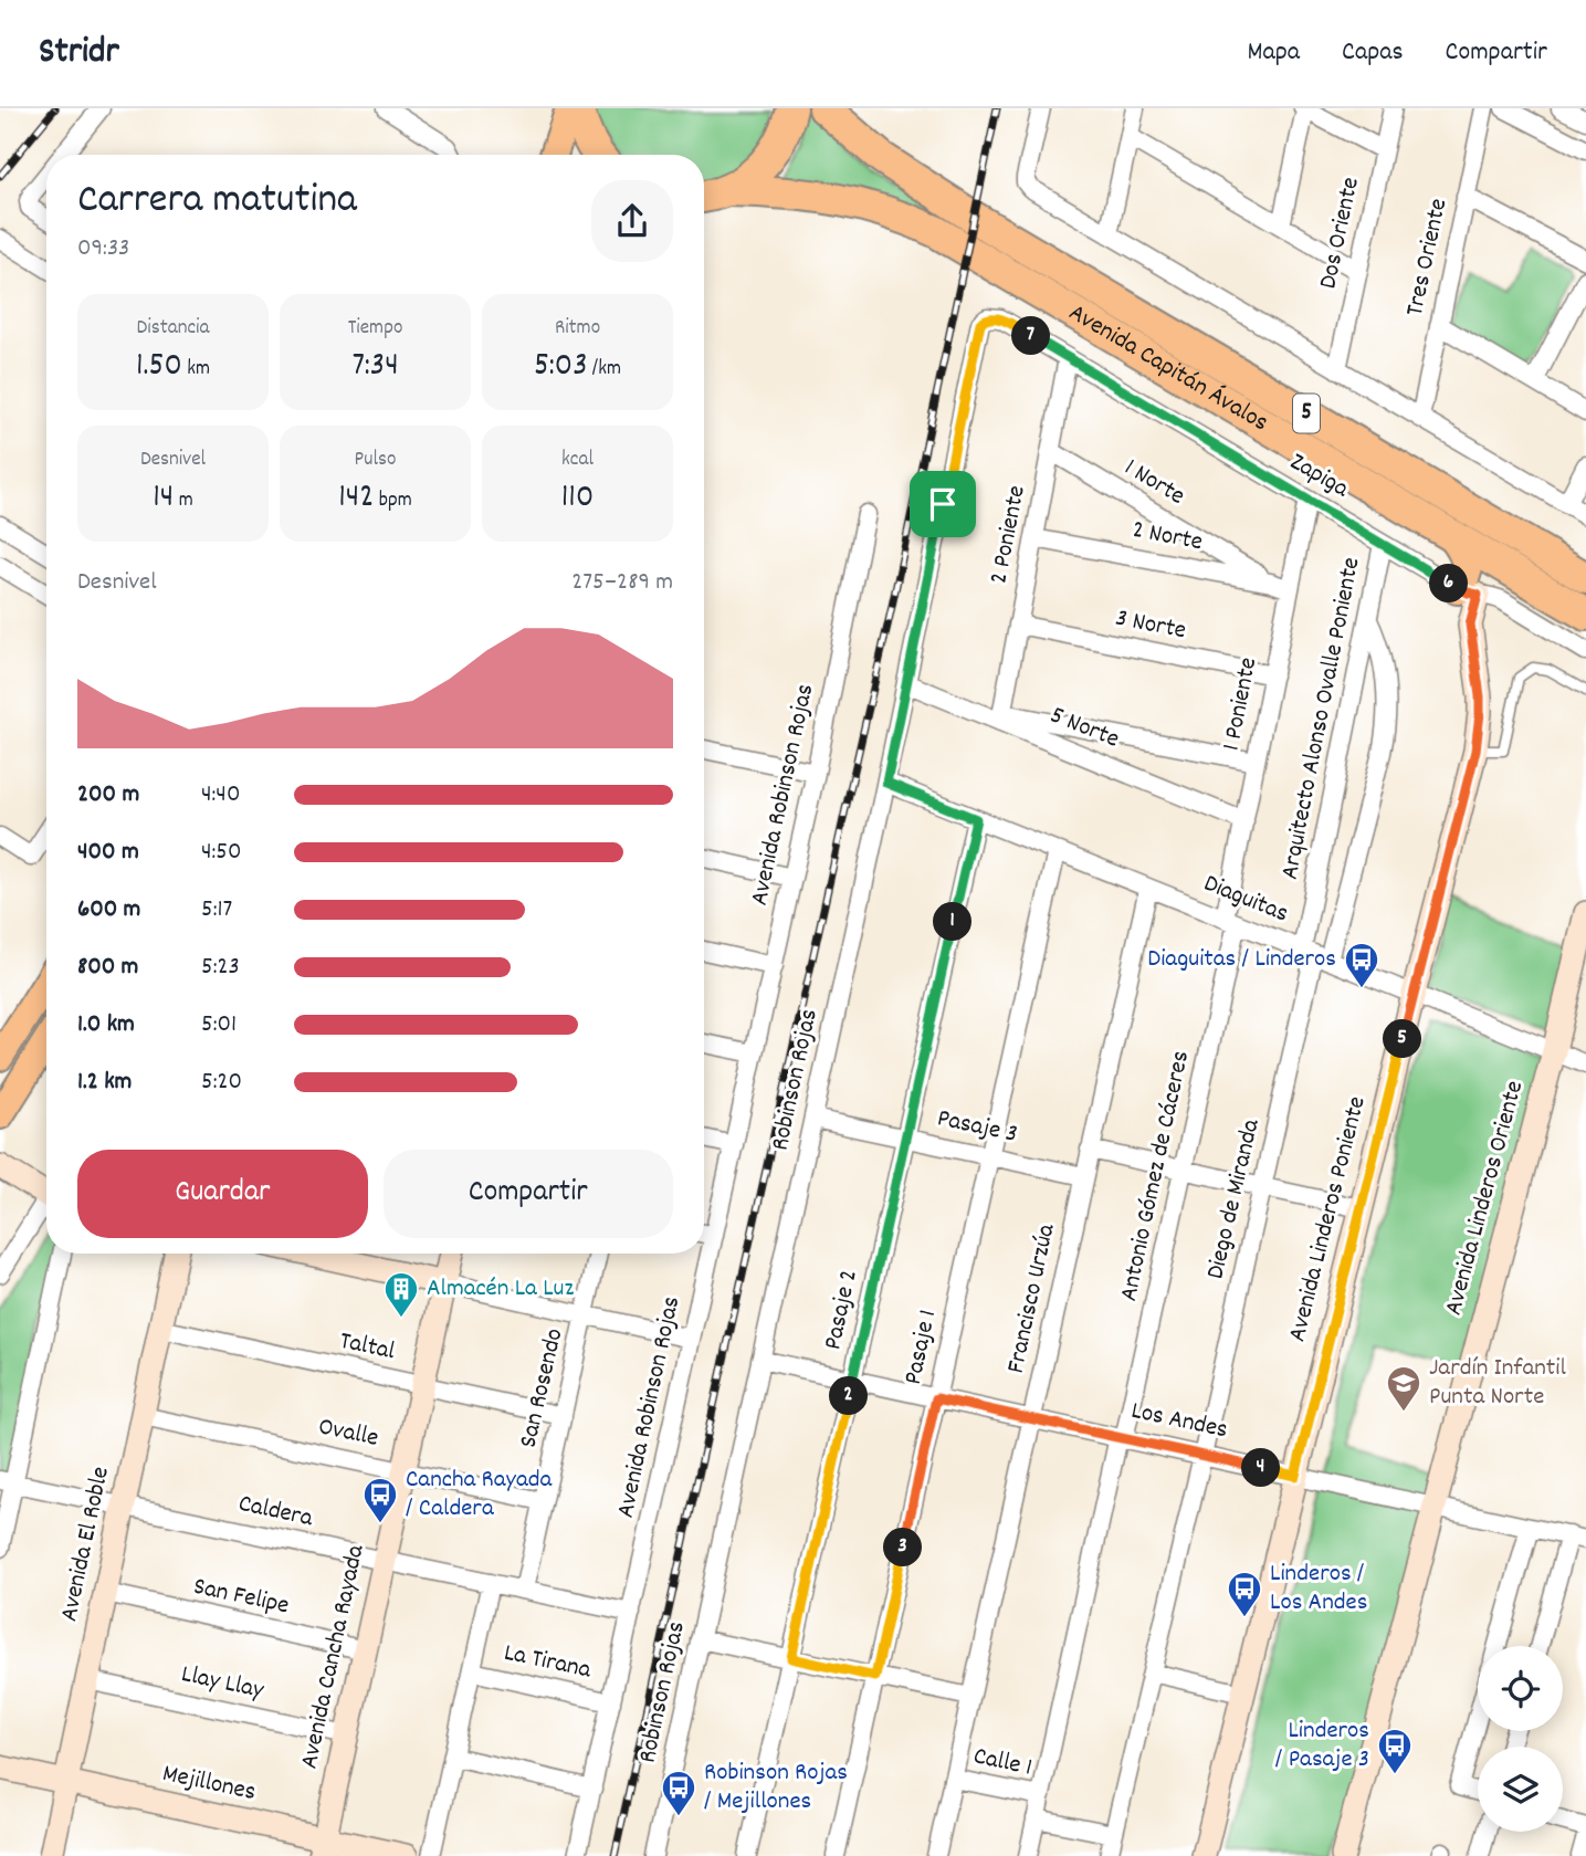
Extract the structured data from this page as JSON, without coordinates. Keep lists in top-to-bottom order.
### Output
{
  "streets": {
    "highway": ["Avenida Capitán Ávalos", "5"],
    "street": [
      "Dos Oriente",
      "Tres Oriente",
      "Zapiga",
      "1 Norte",
      "2 Poniente",
      "2 Norte",
      "3 Norte",
      "1 Poniente",
      "Arquitecto Alonso Ovalle Poniente",
      "5 Norte",
      "Avenida Robinson Rojas",
      "Diaguitas",
      "Robinson Rojas",
      "Pasaje 3",
      "Antonio Gómez de Cáceres",
      "Avenida Linderos Oriente",
      "Diego de Miranda",
      "Avenida Linderos Poniente",
      "Francisco Urzúa",
      "Pasaje 2",
      "Taltal",
      "Pasaje 1",
      "San Rosendo",
      "Los Andes",
      "Ovalle",
      "Caldera",
      "Avenida El Roble",
      "San Felipe",
      "Avenida Cancha Rayada",
      "La Tirana",
      "Llay Llay",
      "Calle 1",
      "Mejillones"
    ]
  },
  "crossings": [
    ["Zapiga", "2 Poniente"],
    ["Zapiga", "1 Poniente"],
    ["Zapiga", "Arquitecto Alonso Ovalle Poniente"],
    ["Zapiga", "Robinson Rojas"],
    ["Zapiga", "Avenida Linderos Poniente"],
    ["1 Norte", "2 Poniente"],
    ["1 Norte", "2 Norte"],
    ["2 Poniente", "2 Norte"],
    ["2 Poniente", "3 Norte"],
    ["2 Poniente", "5 Norte"],
    ["2 Norte", "1 Poniente"],
    ["3 Norte", "1 Poniente"],
    ["1 Poniente", "5 Norte"],
    ["1 Poniente", "Diaguitas"],
    ["1 Poniente", "Antonio Gómez de Cáceres"],
    ["Arquitecto Alonso Ovalle Poniente", "Diaguitas"],
    ["Arquitecto Alonso Ovalle Poniente", "Diego de Miranda"],
    ["5 Norte", "Robinson Rojas"],
    ["Avenida Robinson Rojas", "Caldera"],
    ["Avenida Robinson Rojas", "La Tirana"],
    ["Diaguitas", "Robinson Rojas"],
    ["Diaguitas", "Antonio Gómez de Cáceres"],
    ["Diaguitas", "Avenida Linderos Oriente"],
    ["Diaguitas", "Diego de Miranda"],
    ["Diaguitas", "Avenida Linderos Poniente"],
    ["Diaguitas", "Francisco Urzúa"],
    ["Diaguitas", "Pasaje 2"],
    ["Diaguitas", "Pasaje 1"],
    ["Robinson Rojas", "Pasaje 3"],
    ["Robinson Rojas", "Los Andes"],
    ["Pasaje 3", "Francisco Urzúa"],
    ["Pasaje 3", "Pasaje 2"],
    ["Pasaje 3", "Pasaje 1"],
    ["Antonio Gómez de Cáceres", "Los Andes"],
    ["Avenida Linderos Oriente", "Los Andes"],
    ["Diego de Miranda", "Los Andes"],
    ["Avenida Linderos Poniente", "Los Andes"],
    ["Francisco Urzúa", "Los Andes"],
    ["Francisco Urzúa", "Calle 1"],
    ["Pasaje 2", "Los Andes"],
    ["Taltal", "San Rosendo"],
    ["Taltal", "Avenida El Roble"],
    ["Taltal", "Avenida Cancha Rayada"],
    ["Pasaje 1", "Los Andes"],
    ["San Rosendo", "Ovalle"],
    ["San Rosendo", "Caldera"],
    ["Ovalle", "Avenida El Roble"],
    ["Ovalle", "Avenida Cancha Rayada"],
    ["Caldera", "Avenida El Roble"],
    ["Caldera", "Avenida Cancha Rayada"],
    ["Avenida El Roble", "San Felipe"],
    ["Avenida El Roble", "Llay Llay"],
    ["Avenida El Roble", "Mejillones"],
    ["San Felipe", "Avenida Cancha Rayada"],
    ["Avenida Cancha Rayada", "Llay Llay"],
    ["Avenida Cancha Rayada", "Mejillones"]
  ],
  "places": {
    "bus stop": [
      "Diaguitas / Linderos",
      "Cancha Rayada / Caldera",
      "Linderos / Los Andes",
      "Linderos / Pasaje 3",
      "Robinson Rojas / Mejillones"
    ],
    "building": ["Almacén La Luz"],
    "school or university": ["Jardín Infantil Punta Norte"]
  },
  "page": {
    "header": "Stridr",
    "nav": ["Mapa", "Capas", "Compartir"],
    "heading": ["Carrera matutina", "09:33"],
    "stats": [
      ["Distancia", "1.50 km"],
      ["Tiempo", "7:34"],
      ["Ritmo", "5:03 /km"],
      ["Desnivel", "14 m"],
      ["Pulso", "142 bpm"],
      ["kcal", "110"]
    ],
    "pins": [
      "7",
      "6",
      "1",
      "5",
      "2",
      "4",
      "3"
    ],
    "chart": ["Desnivel", "275–289 m"],
    "list": [
      {
        "name": "200 m",
        "note": "4:40"
      },
      {
        "name": "400 m",
        "note": "4:50"
      },
      {
        "name": "600 m",
        "note": "5:17"
      },
      {
        "name": "800 m",
        "note": "5:23"
      },
      {
        "name": "1.0 km",
        "note": "5:01"
      },
      {
        "name": "1.2 km",
        "note": "5:20"
      }
    ],
    "buttons": ["Guardar", "Compartir"]
  }
}
